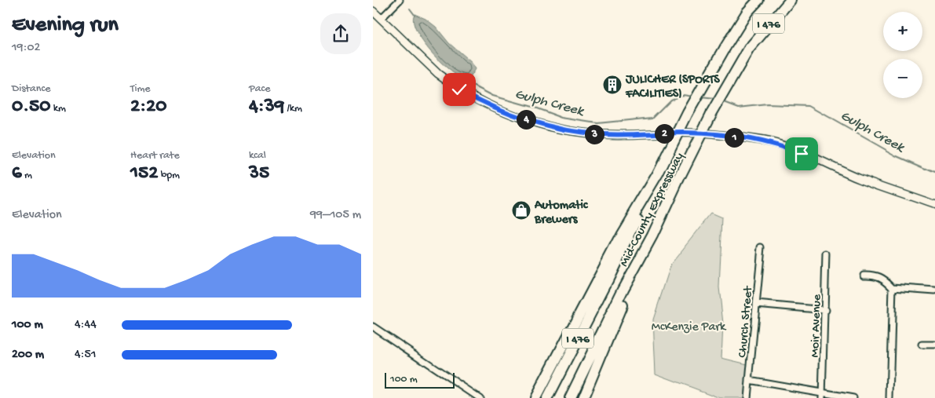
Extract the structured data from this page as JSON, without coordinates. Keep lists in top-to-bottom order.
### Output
{
  "streets": {
    "highway": ["I 476", "Mid-County Expressway"],
    "street": ["Church Street", "Moir Avenue"]
  },
  "water": ["Gulph Creek"],
  "parks": ["McKenzie Park"],
  "places": {
    "building": ["JULICHER (SPORTS FACILITIES)"],
    "shop": ["Automatic Brewers"]
  },
  "scale_bar": "100 m",
  "page": {
    "heading": ["Evening run", "19:02"],
    "map_buttons": ["+", "−"],
    "stats": [
      ["Distance", "0.50 km"],
      ["Time", "2:20"],
      ["Pace", "4:39 /km"],
      ["Elevation", "6 m"],
      ["Heart rate", "152 bpm"],
      ["kcal", "35"]
    ],
    "pins": [
      "4",
      "2",
      "3",
      "1"
    ],
    "chart": ["Elevation", "99–105 m"],
    "list": [
      {
        "name": "100 m",
        "note": "4:44"
      },
      {
        "name": "200 m",
        "note": "4:51"
      }
    ],
    "scale": "100 m"
  }
}
